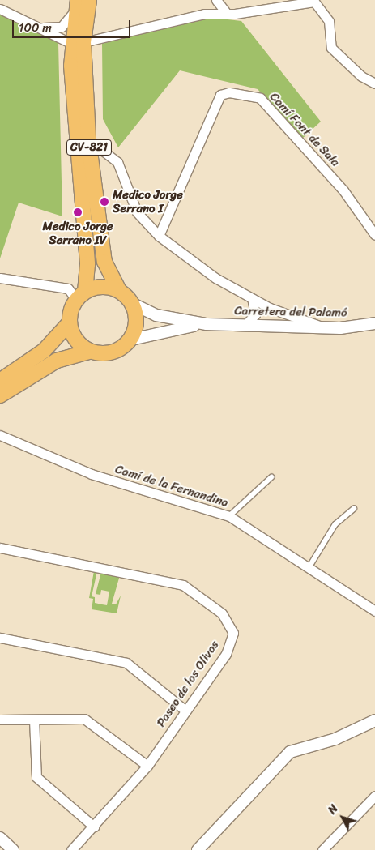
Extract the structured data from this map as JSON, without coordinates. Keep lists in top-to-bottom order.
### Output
{
  "streets": {
    "main road": ["CV-821"],
    "street": [
      "Camí Font de Sala",
      "Carretera del Palamó",
      "Camí de la Fernandina",
      "Paseo de los Olivos"
    ]
  },
  "crossings": [
    ["CV-821", "Carretera del Palamó"]
  ],
  "places": ["Medico Jorge Serrano I", "Medico Jorge Serrano IV"],
  "scale_bar": "100 m",
  "north": "top left"
}
